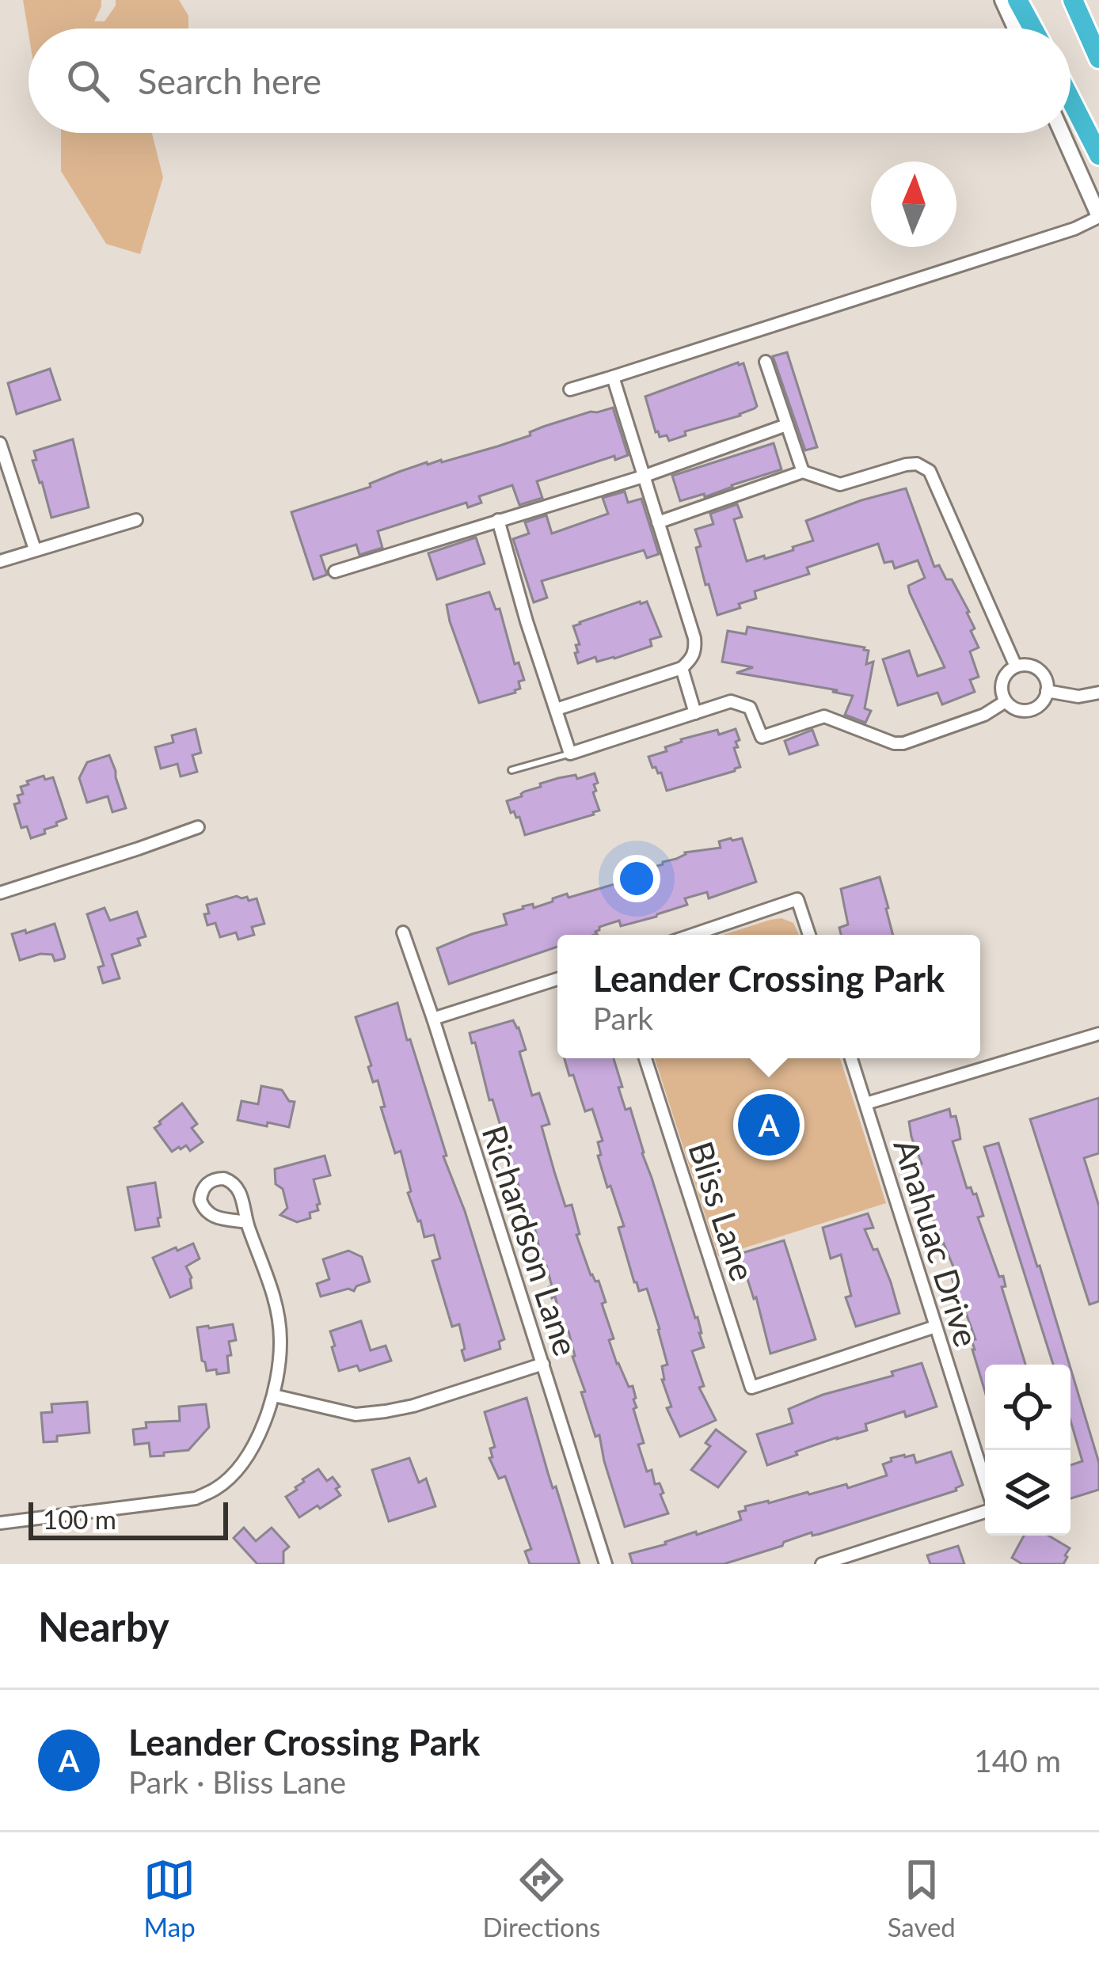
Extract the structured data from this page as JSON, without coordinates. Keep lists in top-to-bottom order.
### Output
{
  "streets": {
    "street": ["Bliss Lane", "Richardson Lane", "Anahuac Drive"]
  },
  "crossings": [
    ["Bliss Lane", "Anahuac Drive"]
  ],
  "scale_bar": "100 m",
  "north": "top",
  "page": {
    "search": "Search here",
    "popup": ["Leander Crossing Park", "Park"],
    "pins": "A",
    "scale": "100 m",
    "heading": "Nearby",
    "list": [
      {
        "mark": "A",
        "name": "Leander Crossing Park",
        "note": "Park · Bliss Lane",
        "value": "140 m"
      }
    ],
    "nav": ["Map", "Directions", "Saved"]
  }
}
